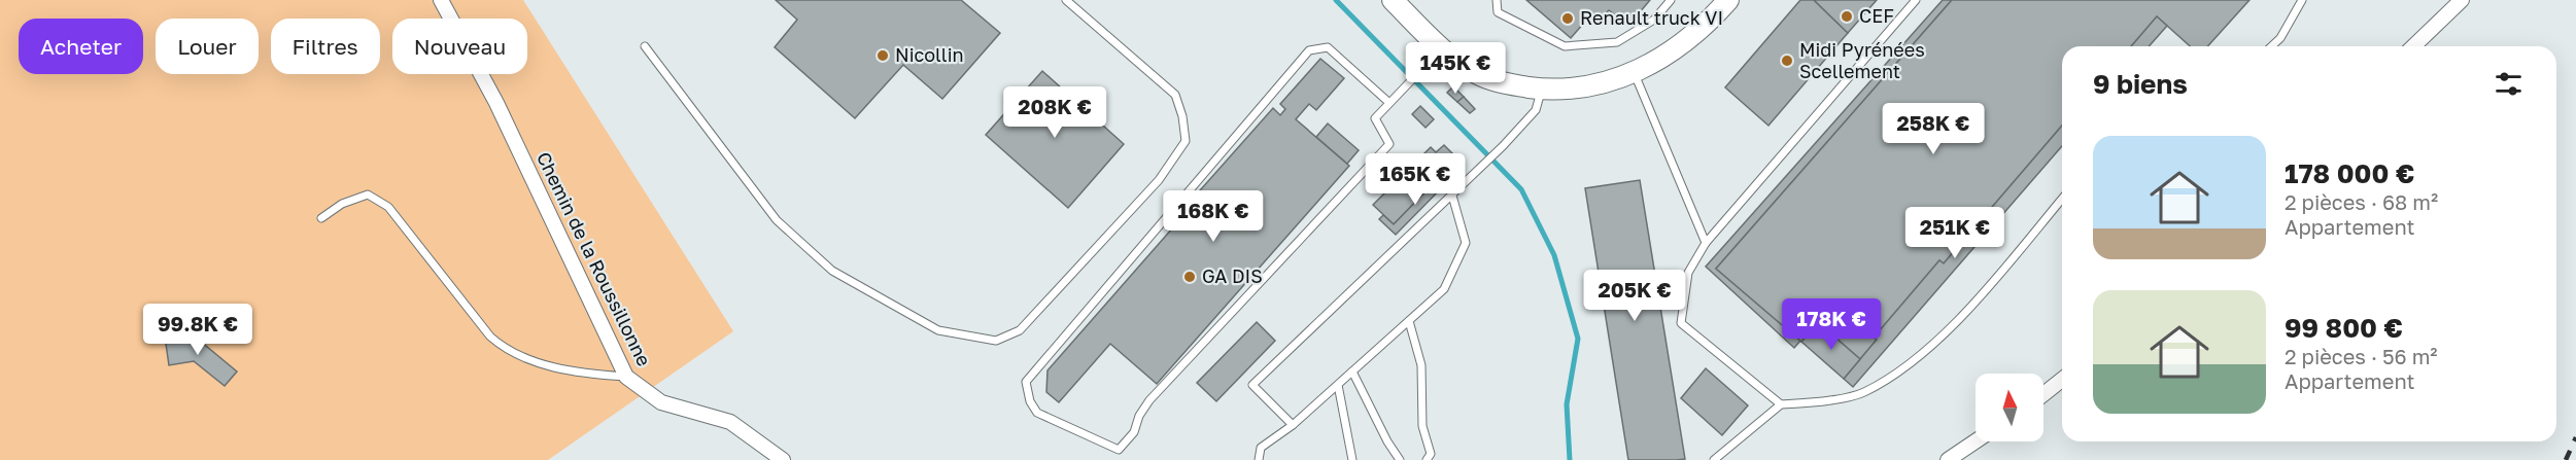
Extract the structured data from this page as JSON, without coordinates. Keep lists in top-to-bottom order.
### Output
{
  "streets": {
    "street": ["Chemin de la Roussillonne"]
  },
  "places": [
    "CEF",
    "Renault truck VI",
    "Nicollin",
    "Midi Pyrénées Scellement",
    "GA DIS"
  ],
  "north": "top",
  "page": {
    "chip": [
      "Acheter",
      "Louer",
      "Filtres",
      "Nouveau"
    ],
    "price": [
      "145K €",
      "208K €",
      "258K €",
      "165K €",
      "168K €",
      "251K €",
      "205K €",
      "178K €",
      "99.8K €"
    ],
    "heading": "9 biens",
    "list": [
      {
        "name": "178 000 €",
        "note": "2 pièces · 68 m² · Appartement"
      },
      {
        "name": "99 800 €",
        "note": "2 pièces · 56 m² · Appartement"
      }
    ]
  }
}
